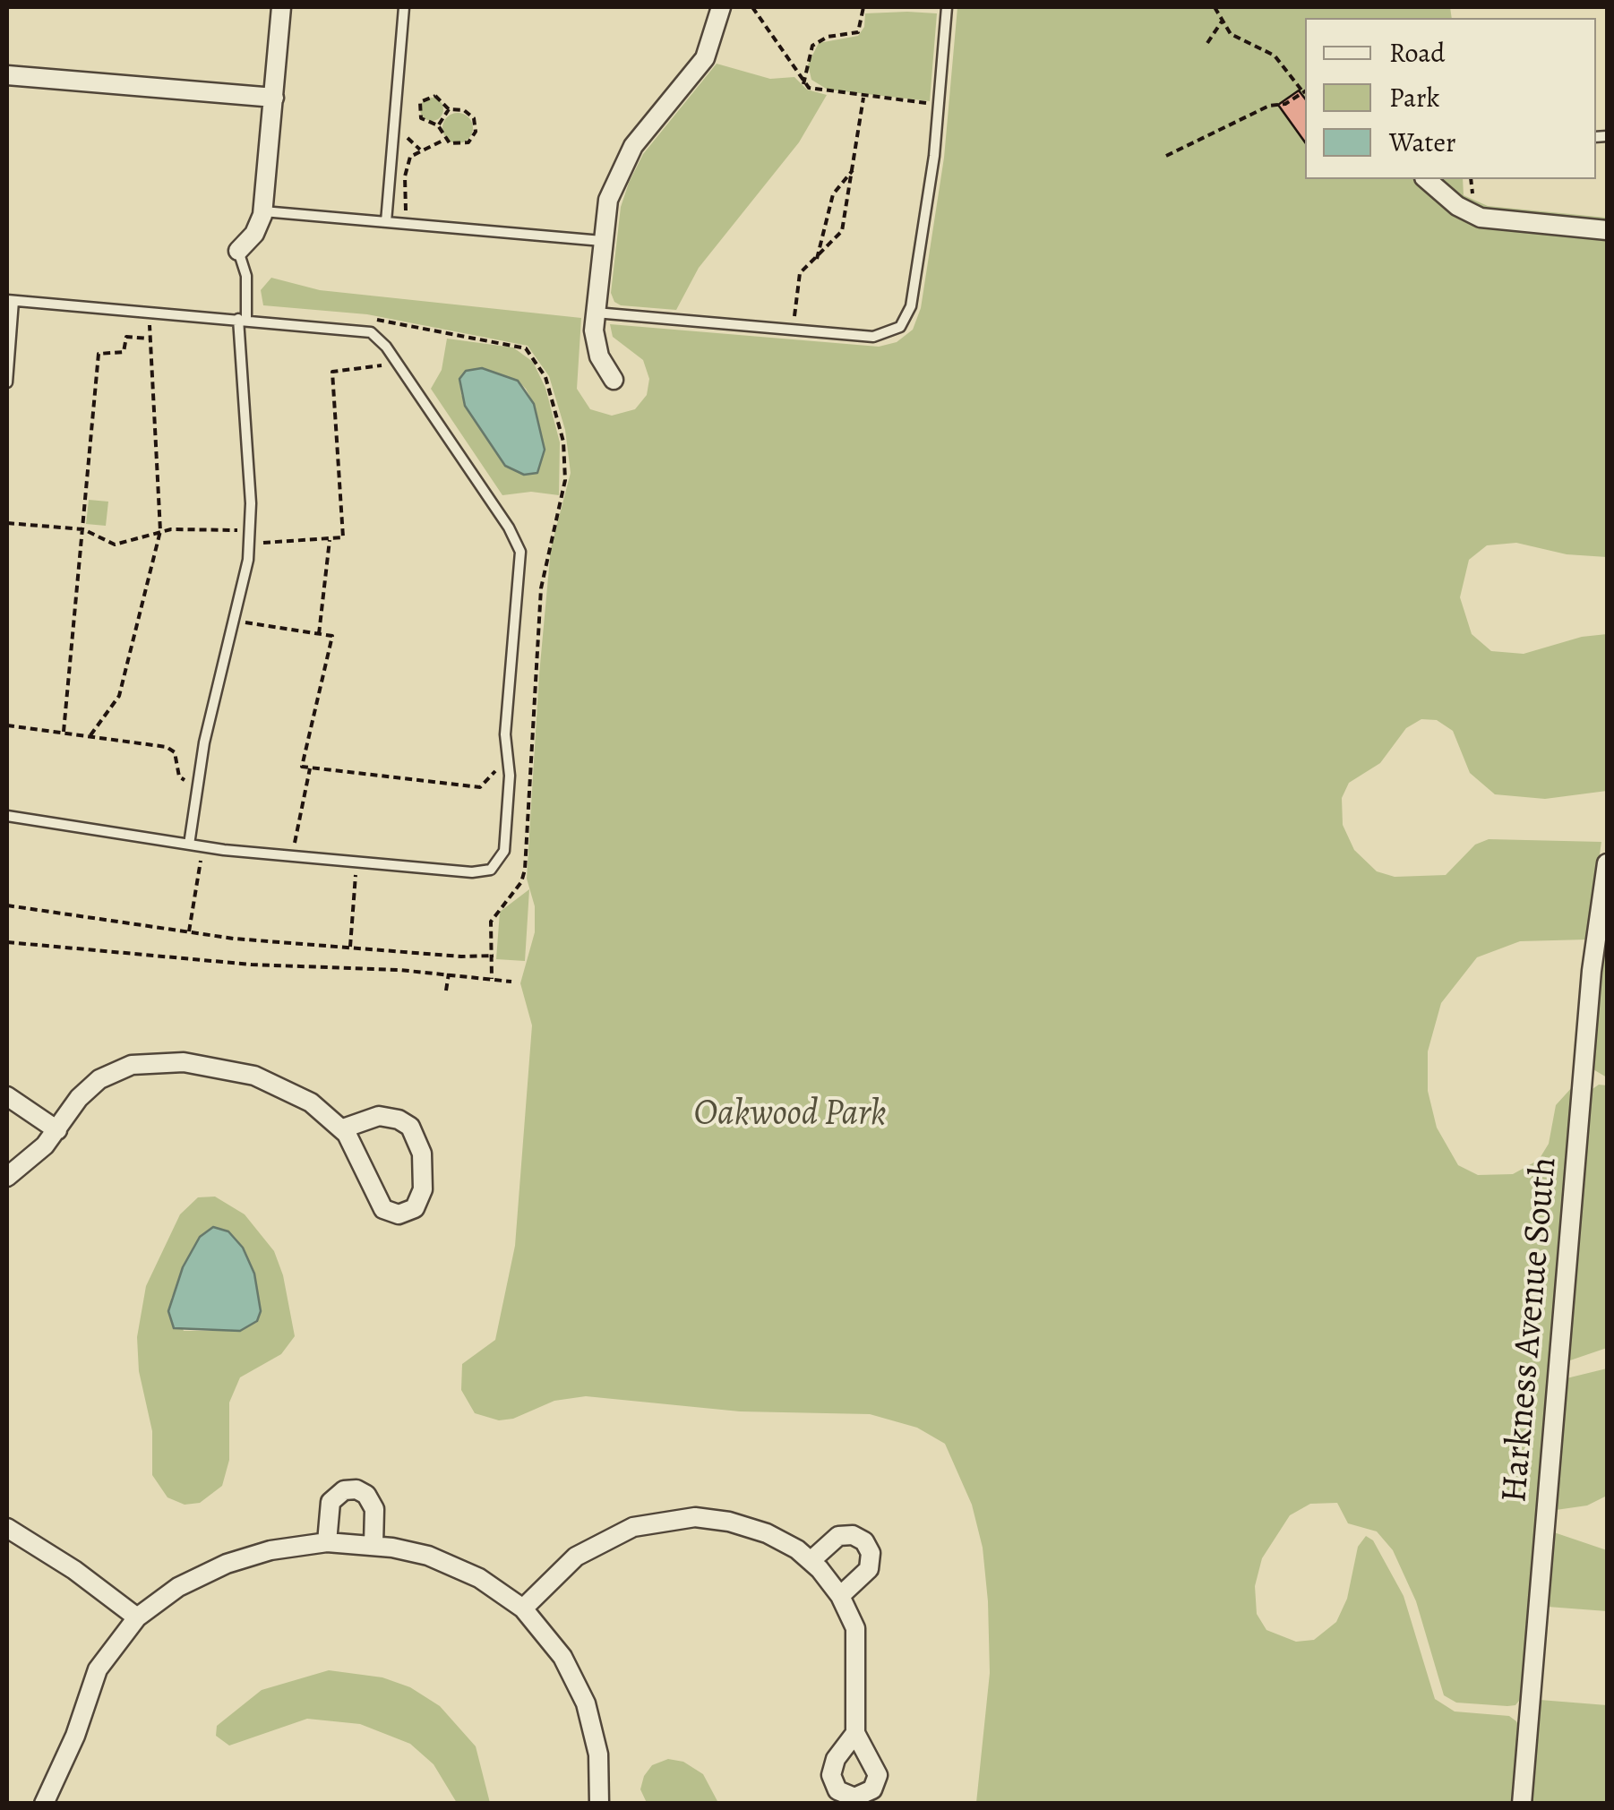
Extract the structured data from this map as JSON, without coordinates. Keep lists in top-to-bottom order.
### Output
{
  "streets": {
    "street": ["Harkness Avenue South"]
  },
  "parks": ["Oakwood Park"],
  "legend": ["Road", "Park", "Water"]
}
